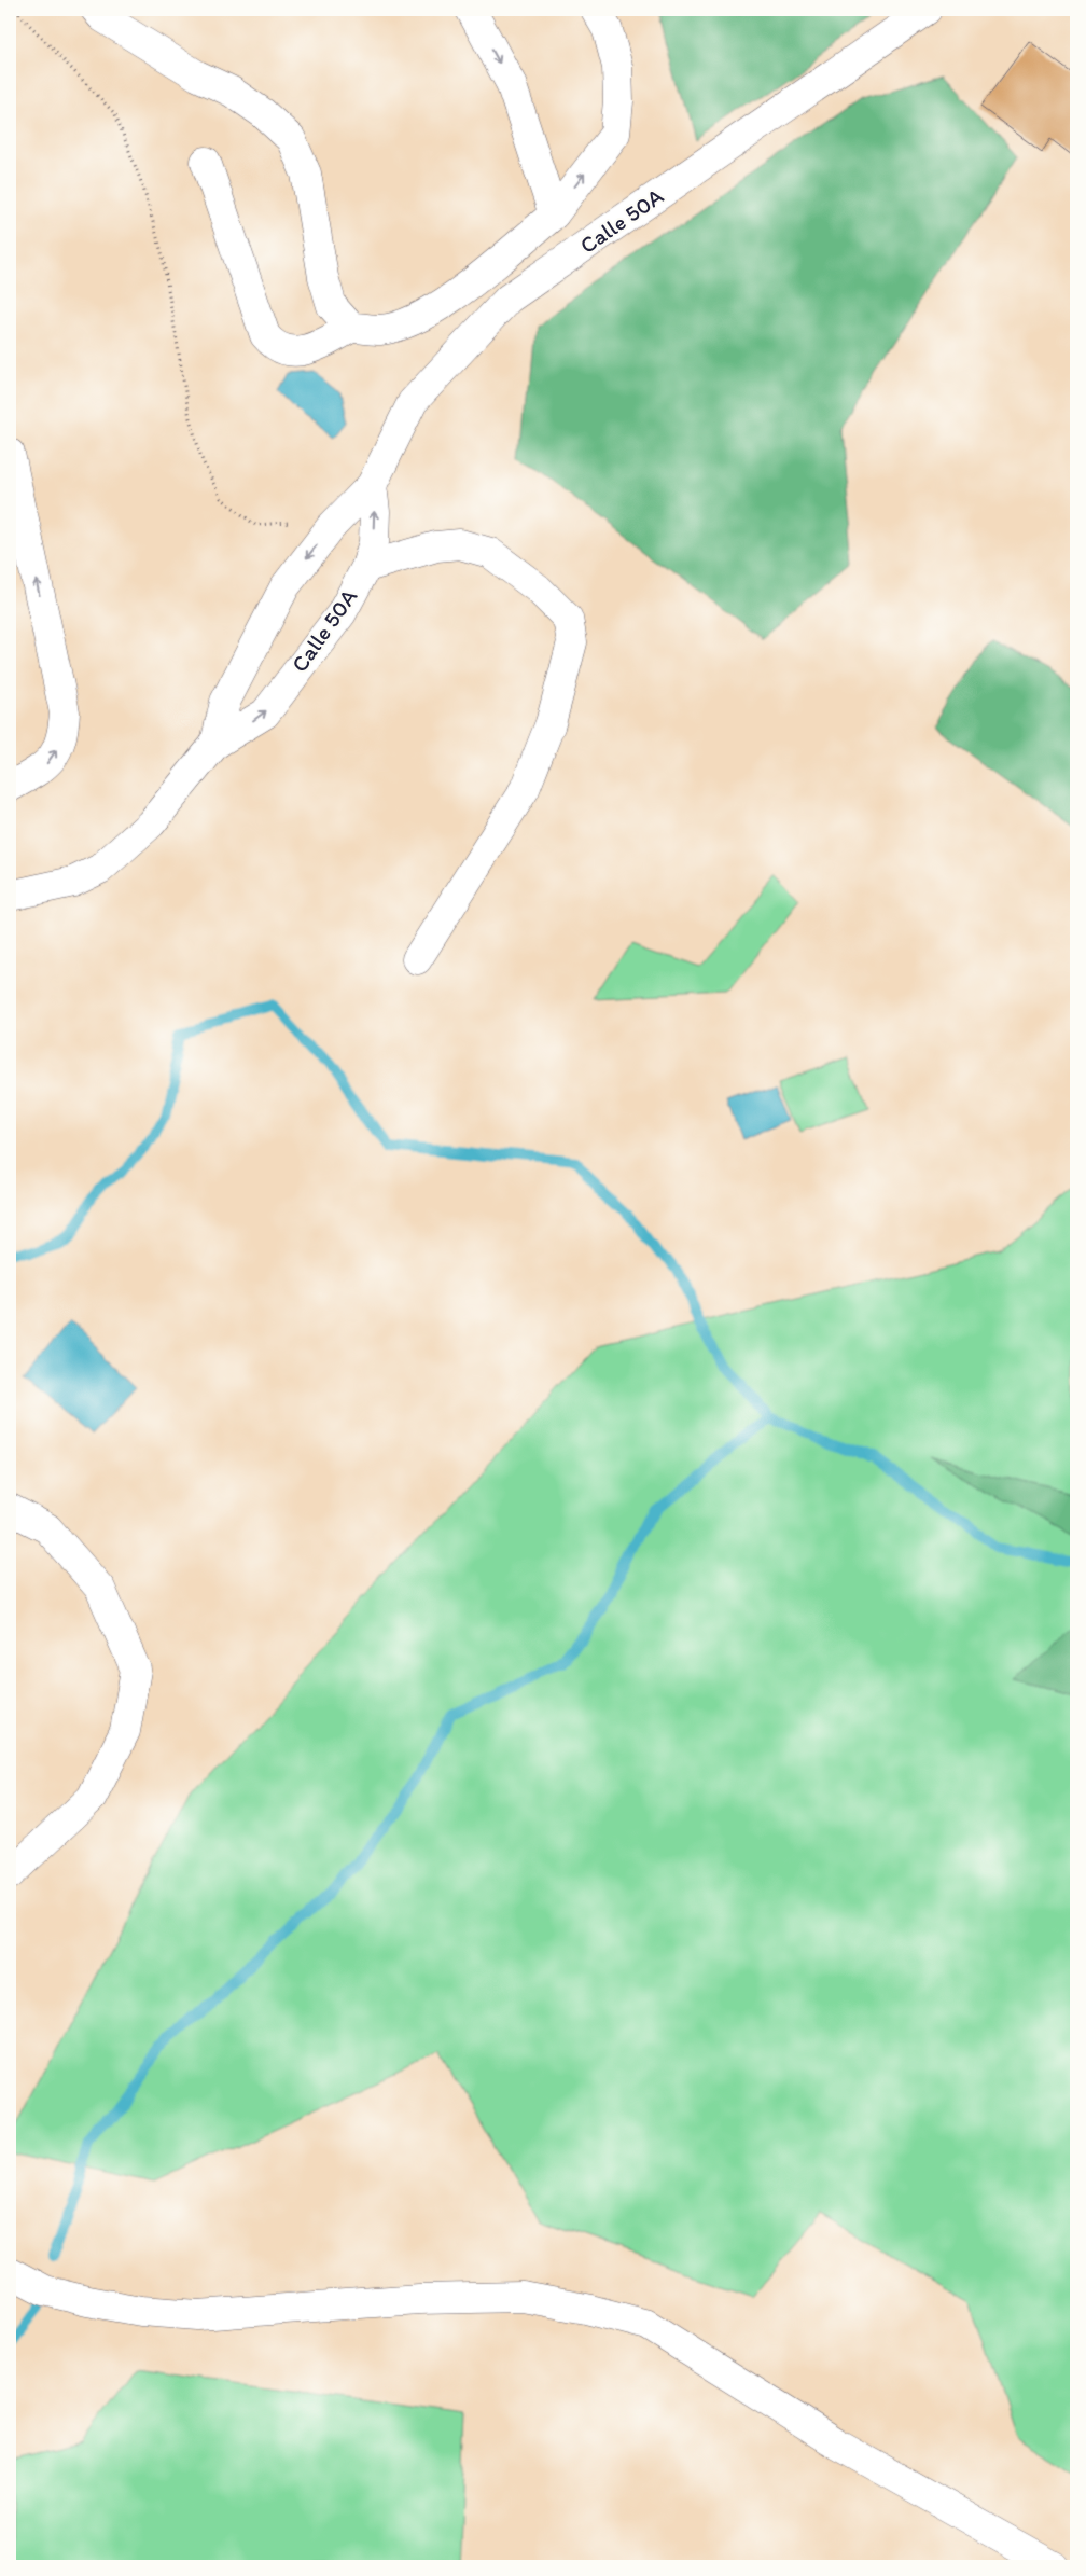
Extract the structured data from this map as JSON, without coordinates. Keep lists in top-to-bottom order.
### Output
{
  "streets": {
    "street": ["Calle 50A"]
  }
}
